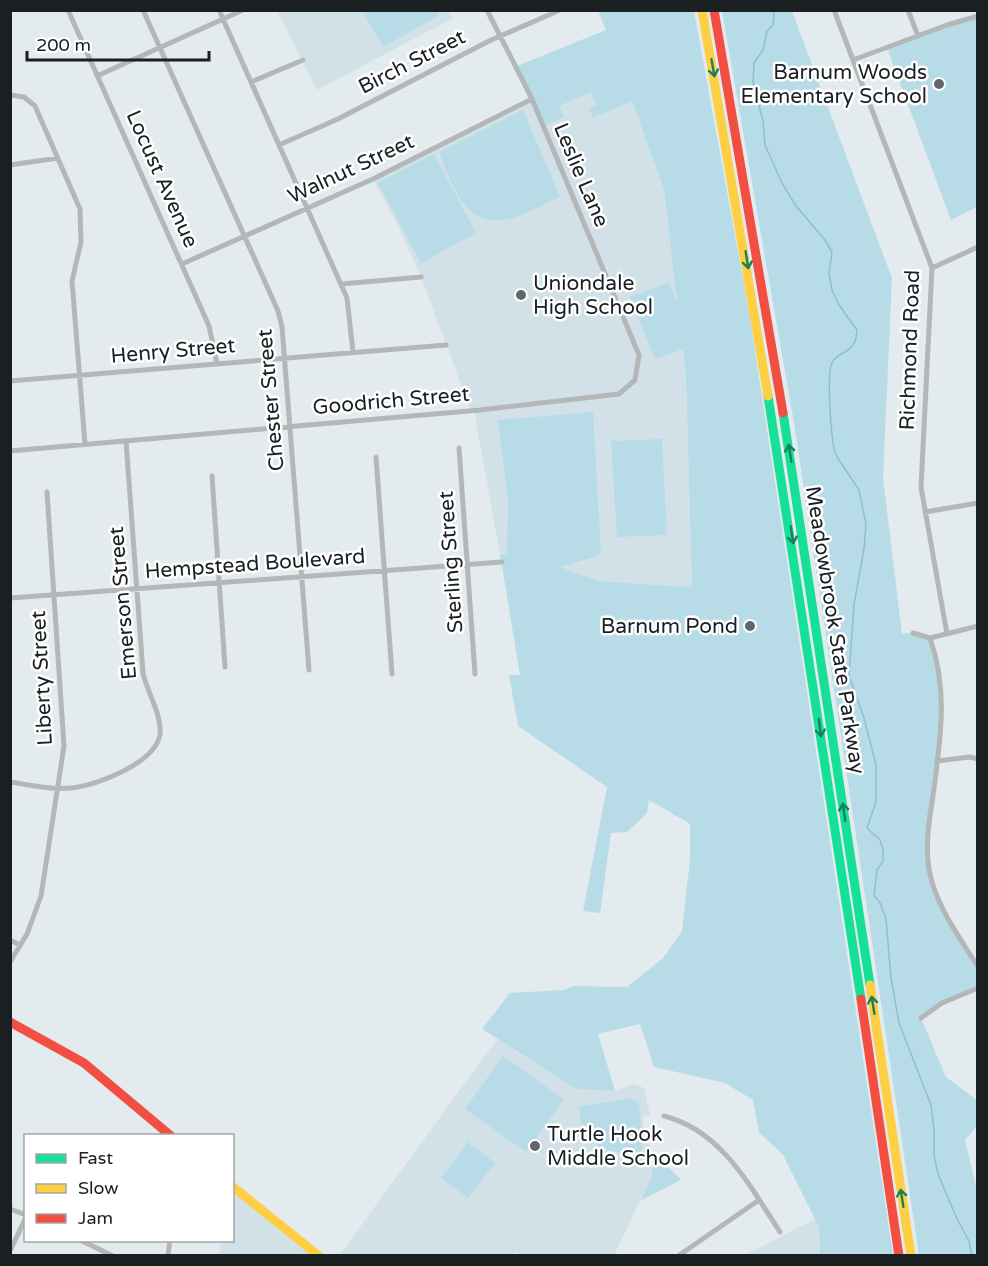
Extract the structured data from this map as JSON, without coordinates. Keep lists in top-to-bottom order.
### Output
{
  "streets": {
    "main road": ["Meadowbrook State Parkway"],
    "street": [
      "Birch Street",
      "Walnut Street",
      "Leslie Lane",
      "Locust Avenue",
      "Richmond Road",
      "Henry Street",
      "Chester Street",
      "Goodrich Street",
      "Sterling Street",
      "Hempstead Boulevard",
      "Emerson Street",
      "Liberty Street"
    ]
  },
  "crossings": [
    ["Birch Street", "Leslie Lane"],
    ["Walnut Street", "Leslie Lane"],
    ["Walnut Street", "Locust Avenue"],
    ["Walnut Street", "Chester Street"],
    ["Leslie Lane", "Goodrich Street"],
    ["Locust Avenue", "Henry Street"],
    ["Henry Street", "Chester Street"],
    ["Chester Street", "Goodrich Street"],
    ["Chester Street", "Hempstead Boulevard"],
    ["Goodrich Street", "Emerson Street"],
    ["Sterling Street", "Hempstead Boulevard"],
    ["Hempstead Boulevard", "Emerson Street"],
    ["Hempstead Boulevard", "Liberty Street"],
    ["Emerson Street", "Liberty Street"]
  ],
  "places": [
    "Barnum Woods Elementary School",
    "Uniondale High School",
    "Barnum Pond",
    "Turtle Hook Middle School"
  ],
  "legend": ["Fast", "Slow", "Jam"],
  "scale_bar": "200 m"
}
